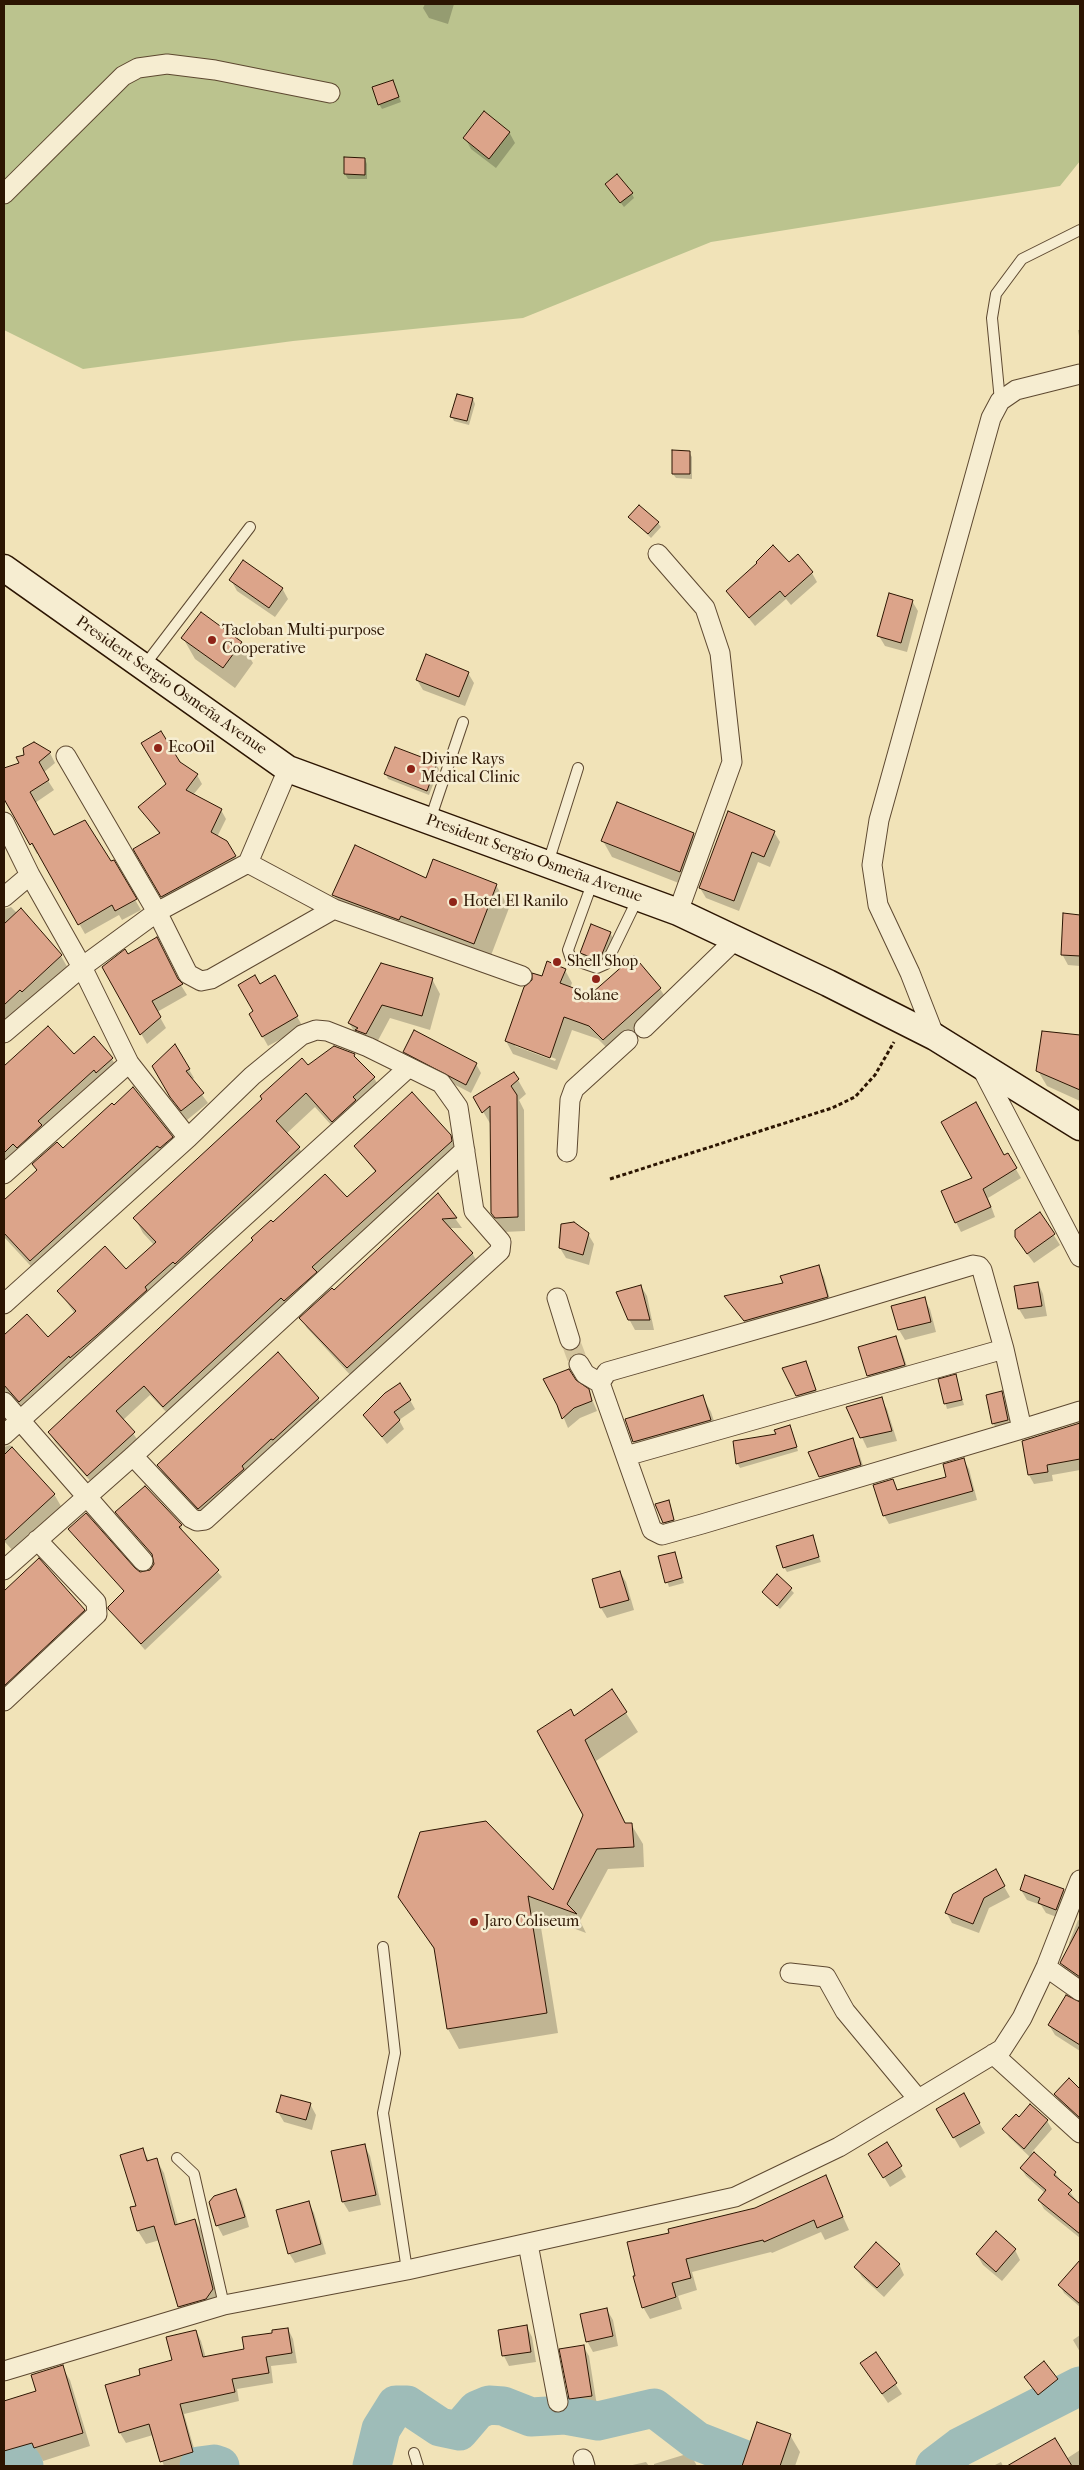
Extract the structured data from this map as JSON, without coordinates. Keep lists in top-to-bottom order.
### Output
{
  "streets": {
    "main road": ["President Sergio Osmeña Avenue"]
  },
  "places": [
    "Tacloban Multi-purpose Cooperative",
    "EcoOil",
    "Divine Rays Medical Clinic",
    "Hotel El Ranilo",
    "Shell Shop",
    "Solane",
    "Jaro Coliseum"
  ]
}
